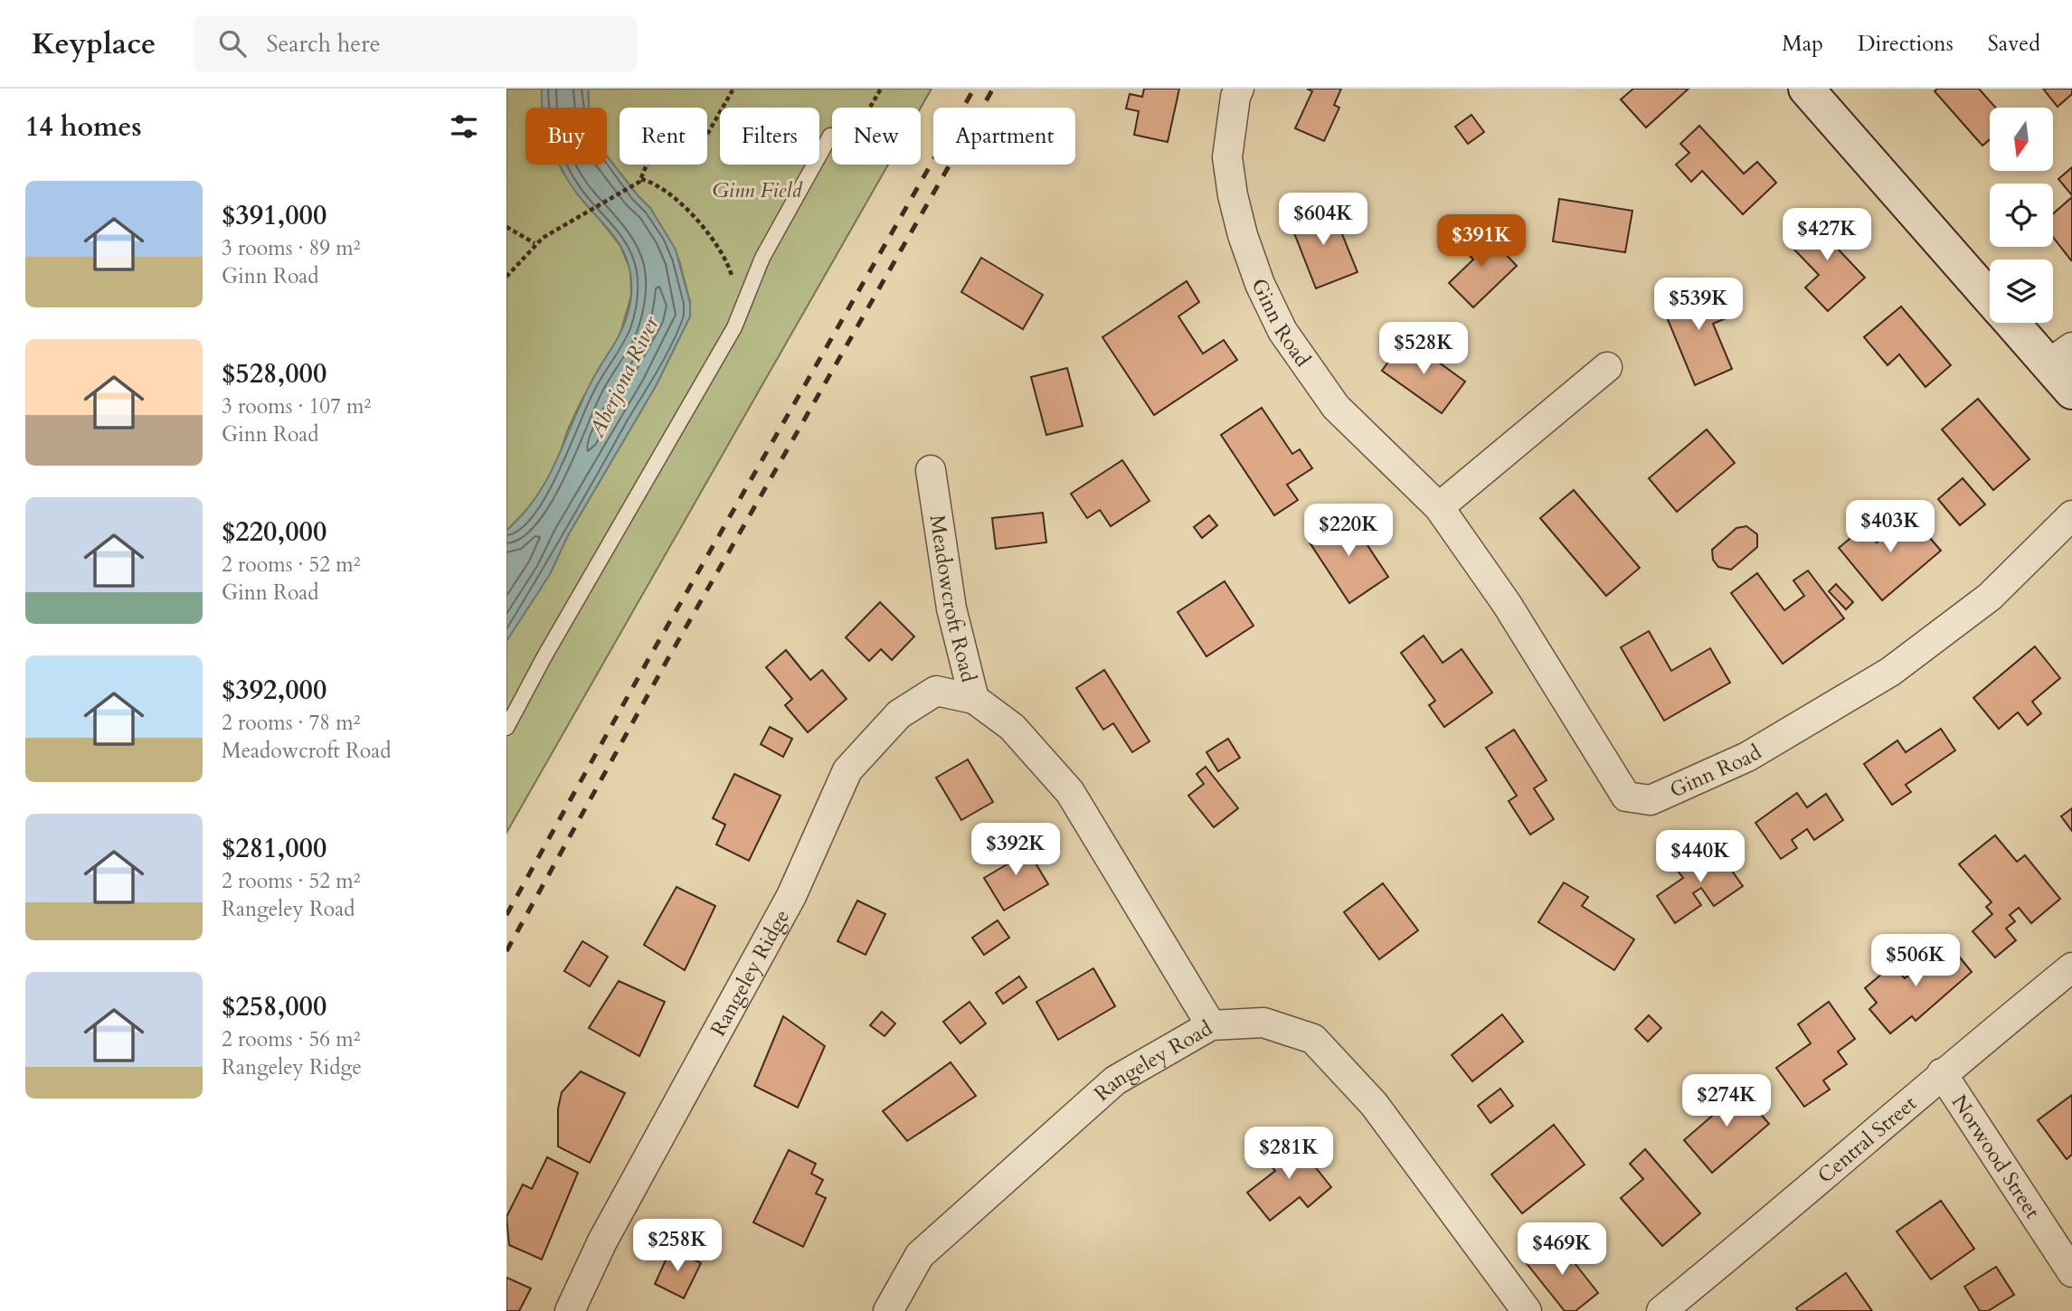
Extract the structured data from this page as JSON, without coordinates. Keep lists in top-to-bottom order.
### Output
{
  "streets": {
    "street": [
      "Ginn Road",
      "Meadowcroft Road",
      "Rangeley Ridge",
      "Rangeley Road",
      "Central Street",
      "Norwood Street"
    ]
  },
  "crossings": [
    ["Meadowcroft Road", "Rangeley Ridge"],
    ["Meadowcroft Road", "Rangeley Road"],
    ["Central Street", "Norwood Street"]
  ],
  "water": ["Aberjona River"],
  "parks": ["Ginn Field"],
  "north": "bottom",
  "page": {
    "header": "Keyplace",
    "search": "Search here",
    "nav": ["Map", "Directions", "Saved"],
    "heading": "14 homes",
    "chip": [
      "Buy",
      "Rent",
      "Filters",
      "New",
      "Apartment"
    ],
    "list": [
      {
        "name": "$391,000",
        "note": "3 rooms · 89 m² · Ginn Road"
      },
      {
        "name": "$528,000",
        "note": "3 rooms · 107 m² · Ginn Road"
      },
      {
        "name": "$220,000",
        "note": "2 rooms · 52 m² · Ginn Road"
      },
      {
        "name": "$392,000",
        "note": "2 rooms · 78 m² · Meadowcroft Road"
      },
      {
        "name": "$281,000",
        "note": "2 rooms · 52 m² · Rangeley Road"
      },
      {
        "name": "$258,000",
        "note": "2 rooms · 56 m² · Rangeley Ridge"
      }
    ],
    "price": [
      "$604K",
      "$427K",
      "$391K",
      "$539K",
      "$528K",
      "$403K",
      "$220K",
      "$392K",
      "$440K",
      "$506K",
      "$274K",
      "$281K",
      "$258K",
      "$469K"
    ]
  }
}
